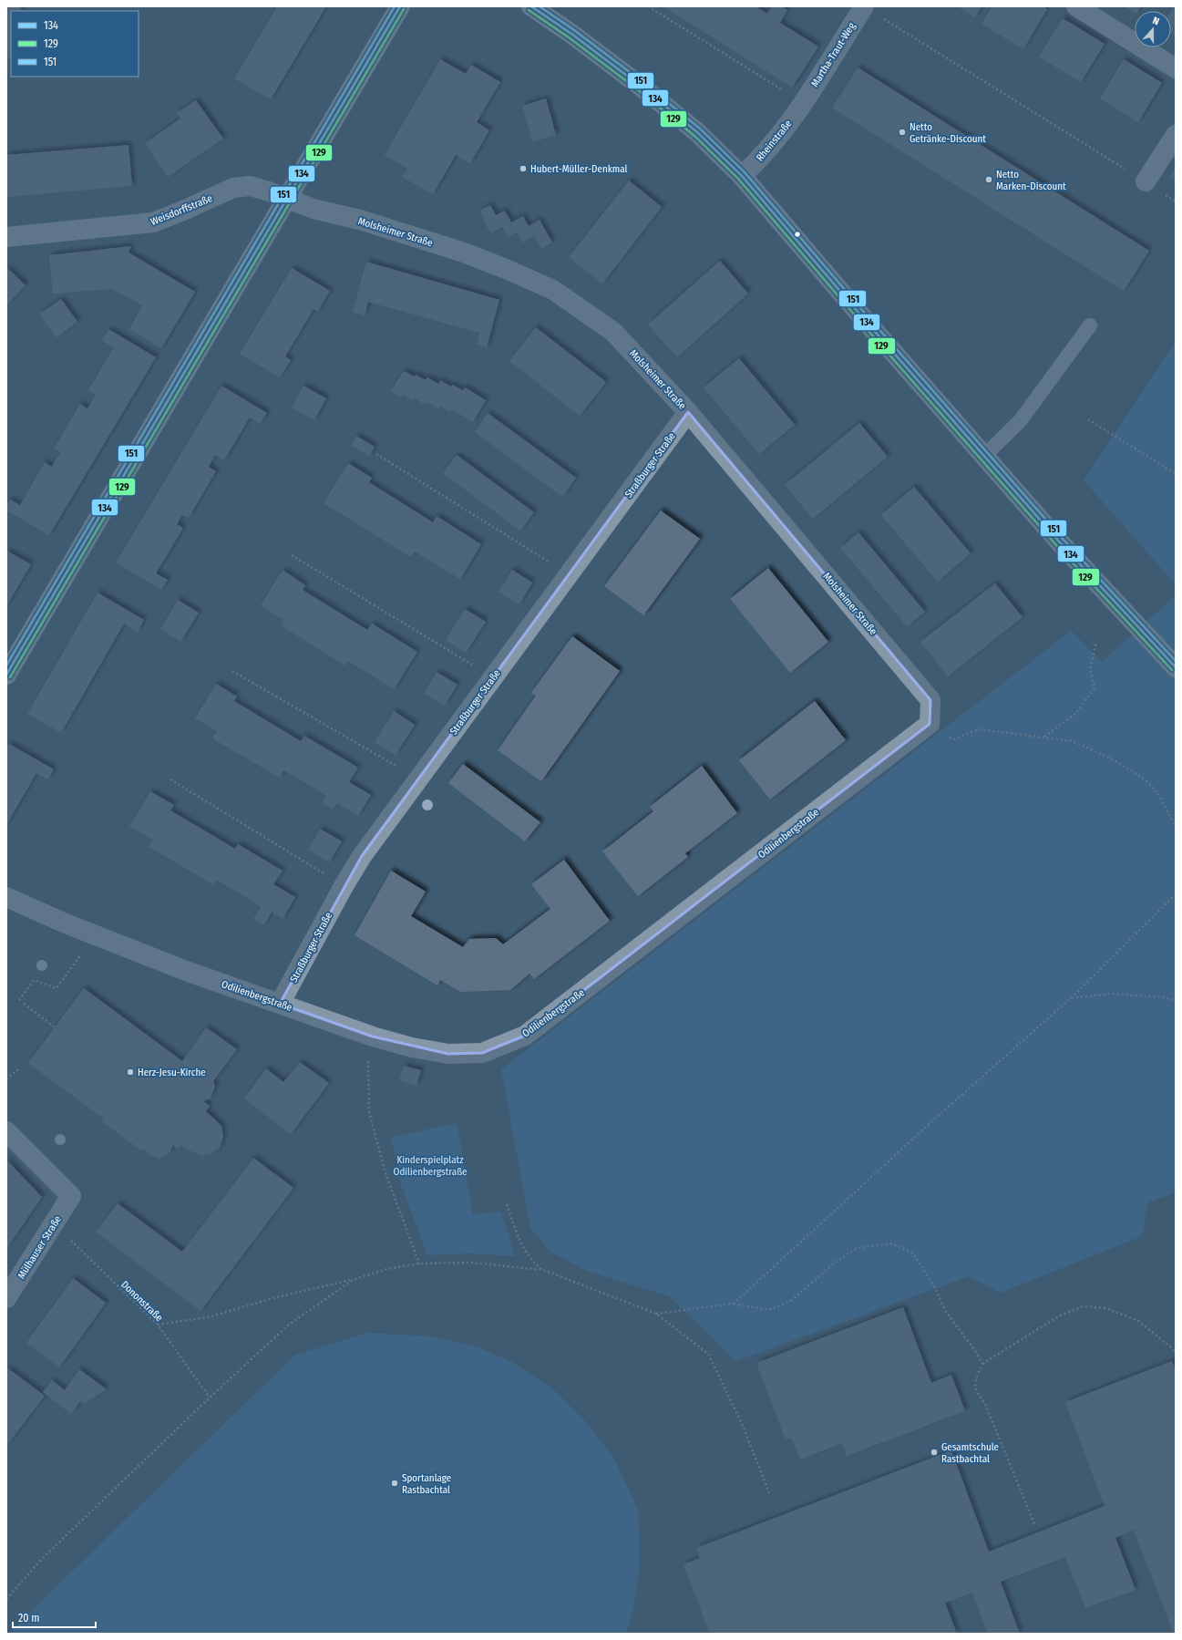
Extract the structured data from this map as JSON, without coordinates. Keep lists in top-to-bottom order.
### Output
{
  "streets": {
    "street": [
      "Martha-Traut-Weg",
      "Rheinstraße",
      "Weisdorffstraße",
      "Molsheimer Straße",
      "Straßburger Straße",
      "Odilienbergstraße",
      "Mülhauser Straße"
    ],
    "path": ["Dononstraße"]
  },
  "crossings": [
    ["Martha-Traut-Weg", "Rheinstraße"],
    ["Weisdorffstraße", "Molsheimer Straße"],
    ["Molsheimer Straße", "Straßburger Straße"],
    ["Molsheimer Straße", "Odilienbergstraße"],
    ["Straßburger Straße", "Odilienbergstraße"],
    ["Mülhauser Straße", "Dononstraße"]
  ],
  "parks": ["Kinderspielplatz Odilienbergstraße"],
  "places": [
    "Netto Getränke-Discount",
    "Hubert-Müller-Denkmal",
    "Netto Marken-Discount",
    "Herz-Jesu-Kirche",
    "Gesamtschule Rastbachtal",
    "Sportanlage Rastbachtal"
  ],
  "lines": ["transit line 134", "transit line 151", "transit line 129"],
  "legend": ["134", "129", "151"],
  "scale_bar": "20 m",
  "north": "top"
}
